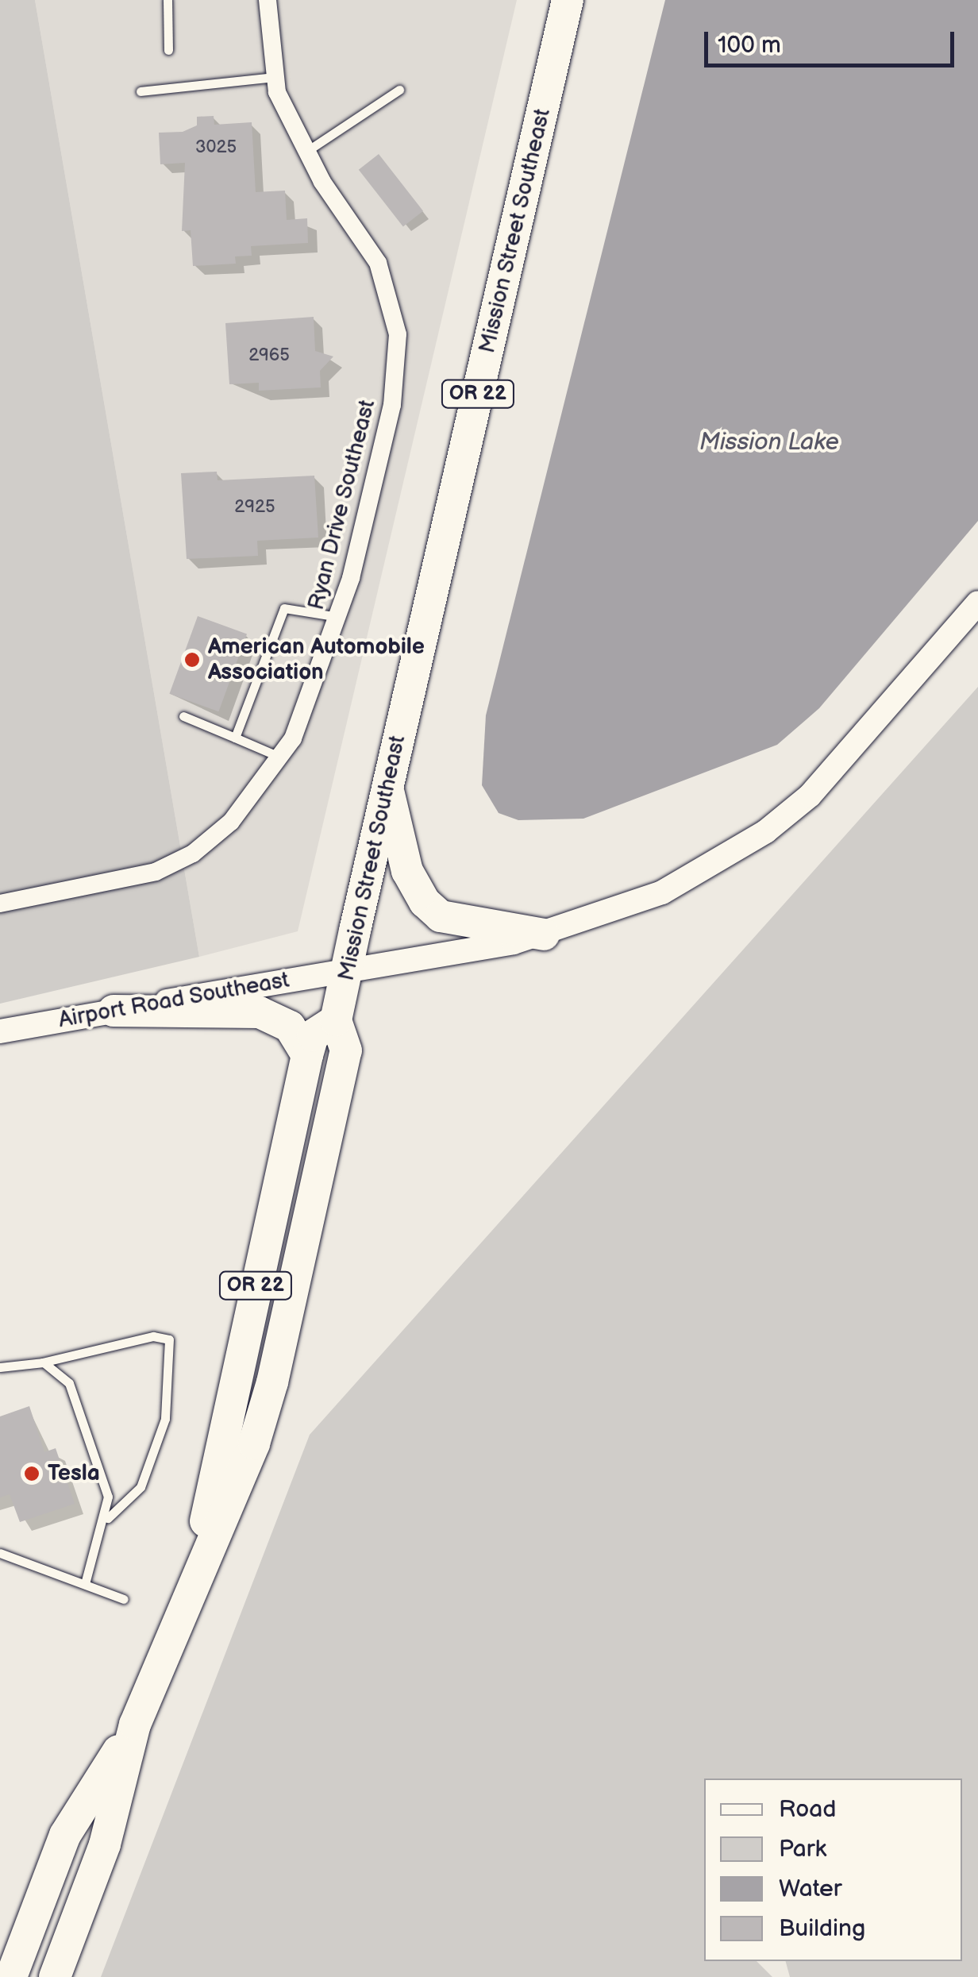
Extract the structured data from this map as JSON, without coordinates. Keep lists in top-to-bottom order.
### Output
{
  "streets": {
    "highway": ["Mission Street Southeast", "OR 22"],
    "main road": ["Airport Road Southeast"],
    "street": ["Ryan Drive Southeast"]
  },
  "crossings": [
    ["Mission Street Southeast", "OR 22"],
    ["Mission Street Southeast", "Airport Road Southeast"],
    ["OR 22", "Airport Road Southeast"]
  ],
  "water": ["Mission Lake"],
  "places": ["American Automobile Association", "Tesla"],
  "house_numbers": ["3025", "2965", "2925"],
  "legend": [
    "Road",
    "Park",
    "Water",
    "Building"
  ],
  "scale_bar": "100 m"
}
